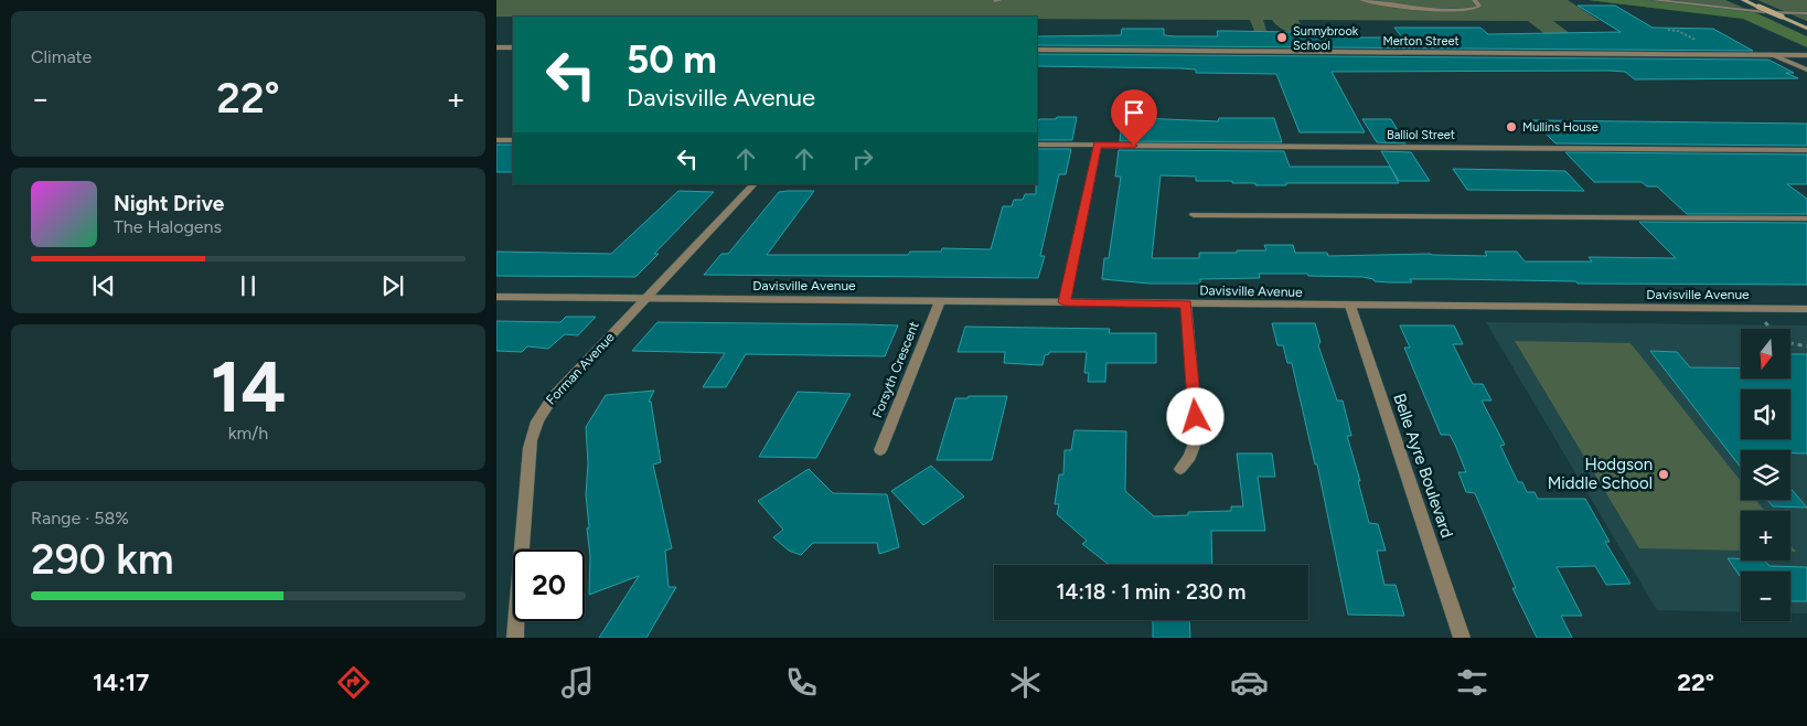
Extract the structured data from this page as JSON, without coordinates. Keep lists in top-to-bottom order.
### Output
{
  "streets": {
    "street": [
      "Merton Street",
      "Balliol Street",
      "Davisville Avenue",
      "Forman Avenue",
      "Forsyth Crescent",
      "Belle Ayre Boulevard"
    ]
  },
  "crossings": [
    ["Davisville Avenue", "Forman Avenue"],
    ["Davisville Avenue", "Forsyth Crescent"],
    ["Davisville Avenue", "Belle Ayre Boulevard"]
  ],
  "places": ["Sunnybrook School", "Mullins House", "Hodgson Middle School"],
  "north": "bottom",
  "page": {
    "tile": [
      "Climate",
      ["14", "km/h"],
      ["Range · 58%", "290 km"]
    ],
    "turn": ["50 m", "Davisville Avenue"],
    "heat": ["−", "22°", "+"],
    "song": ["Night Drive", "The Halogens"],
    "map_buttons": ["+", "−"],
    "limit": "20",
    "trip": "14:18 · 1 min · 230 m",
    "tabs": ["14:17", "22°"]
  }
}
